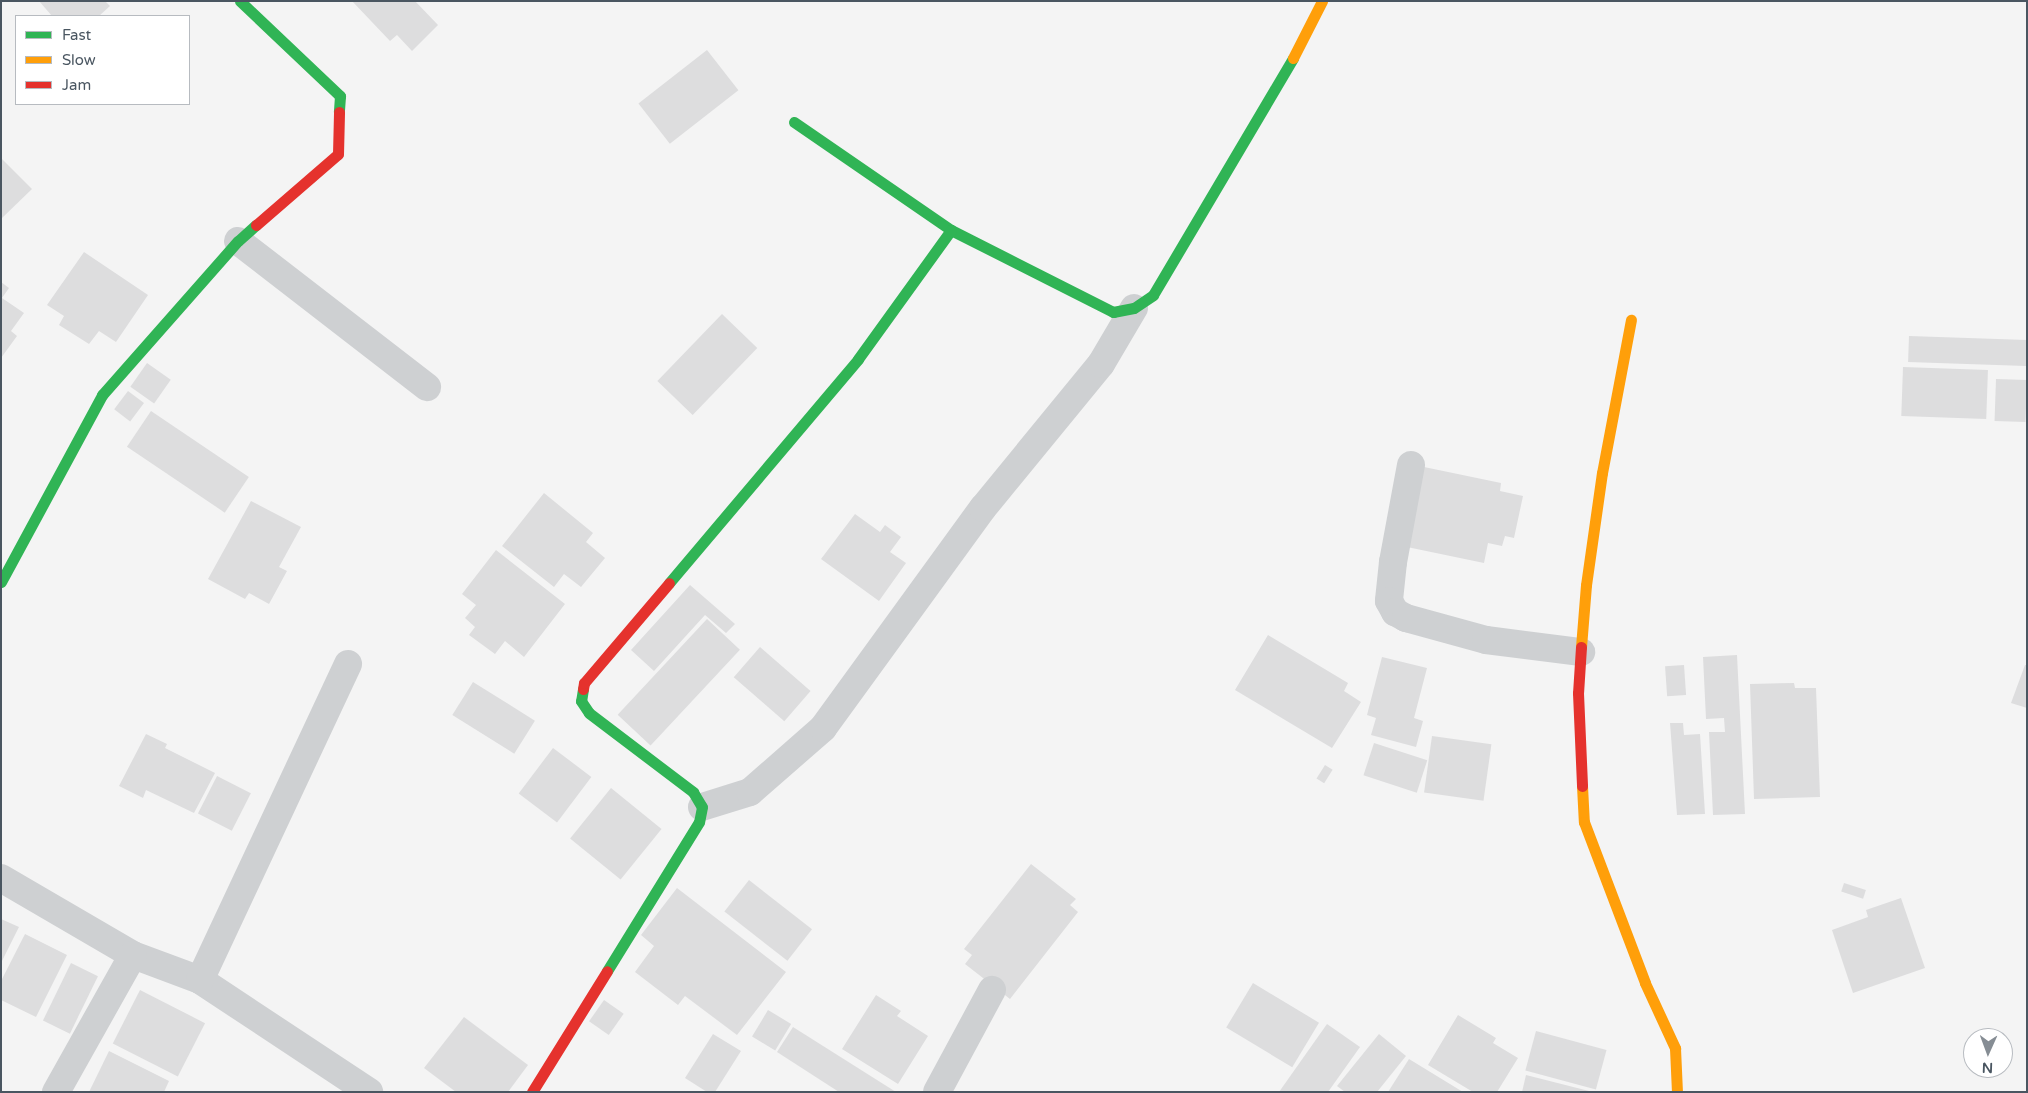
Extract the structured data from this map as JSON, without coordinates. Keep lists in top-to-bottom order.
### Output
{
  "legend": ["Fast", "Slow", "Jam"],
  "north": "bottom"
}
